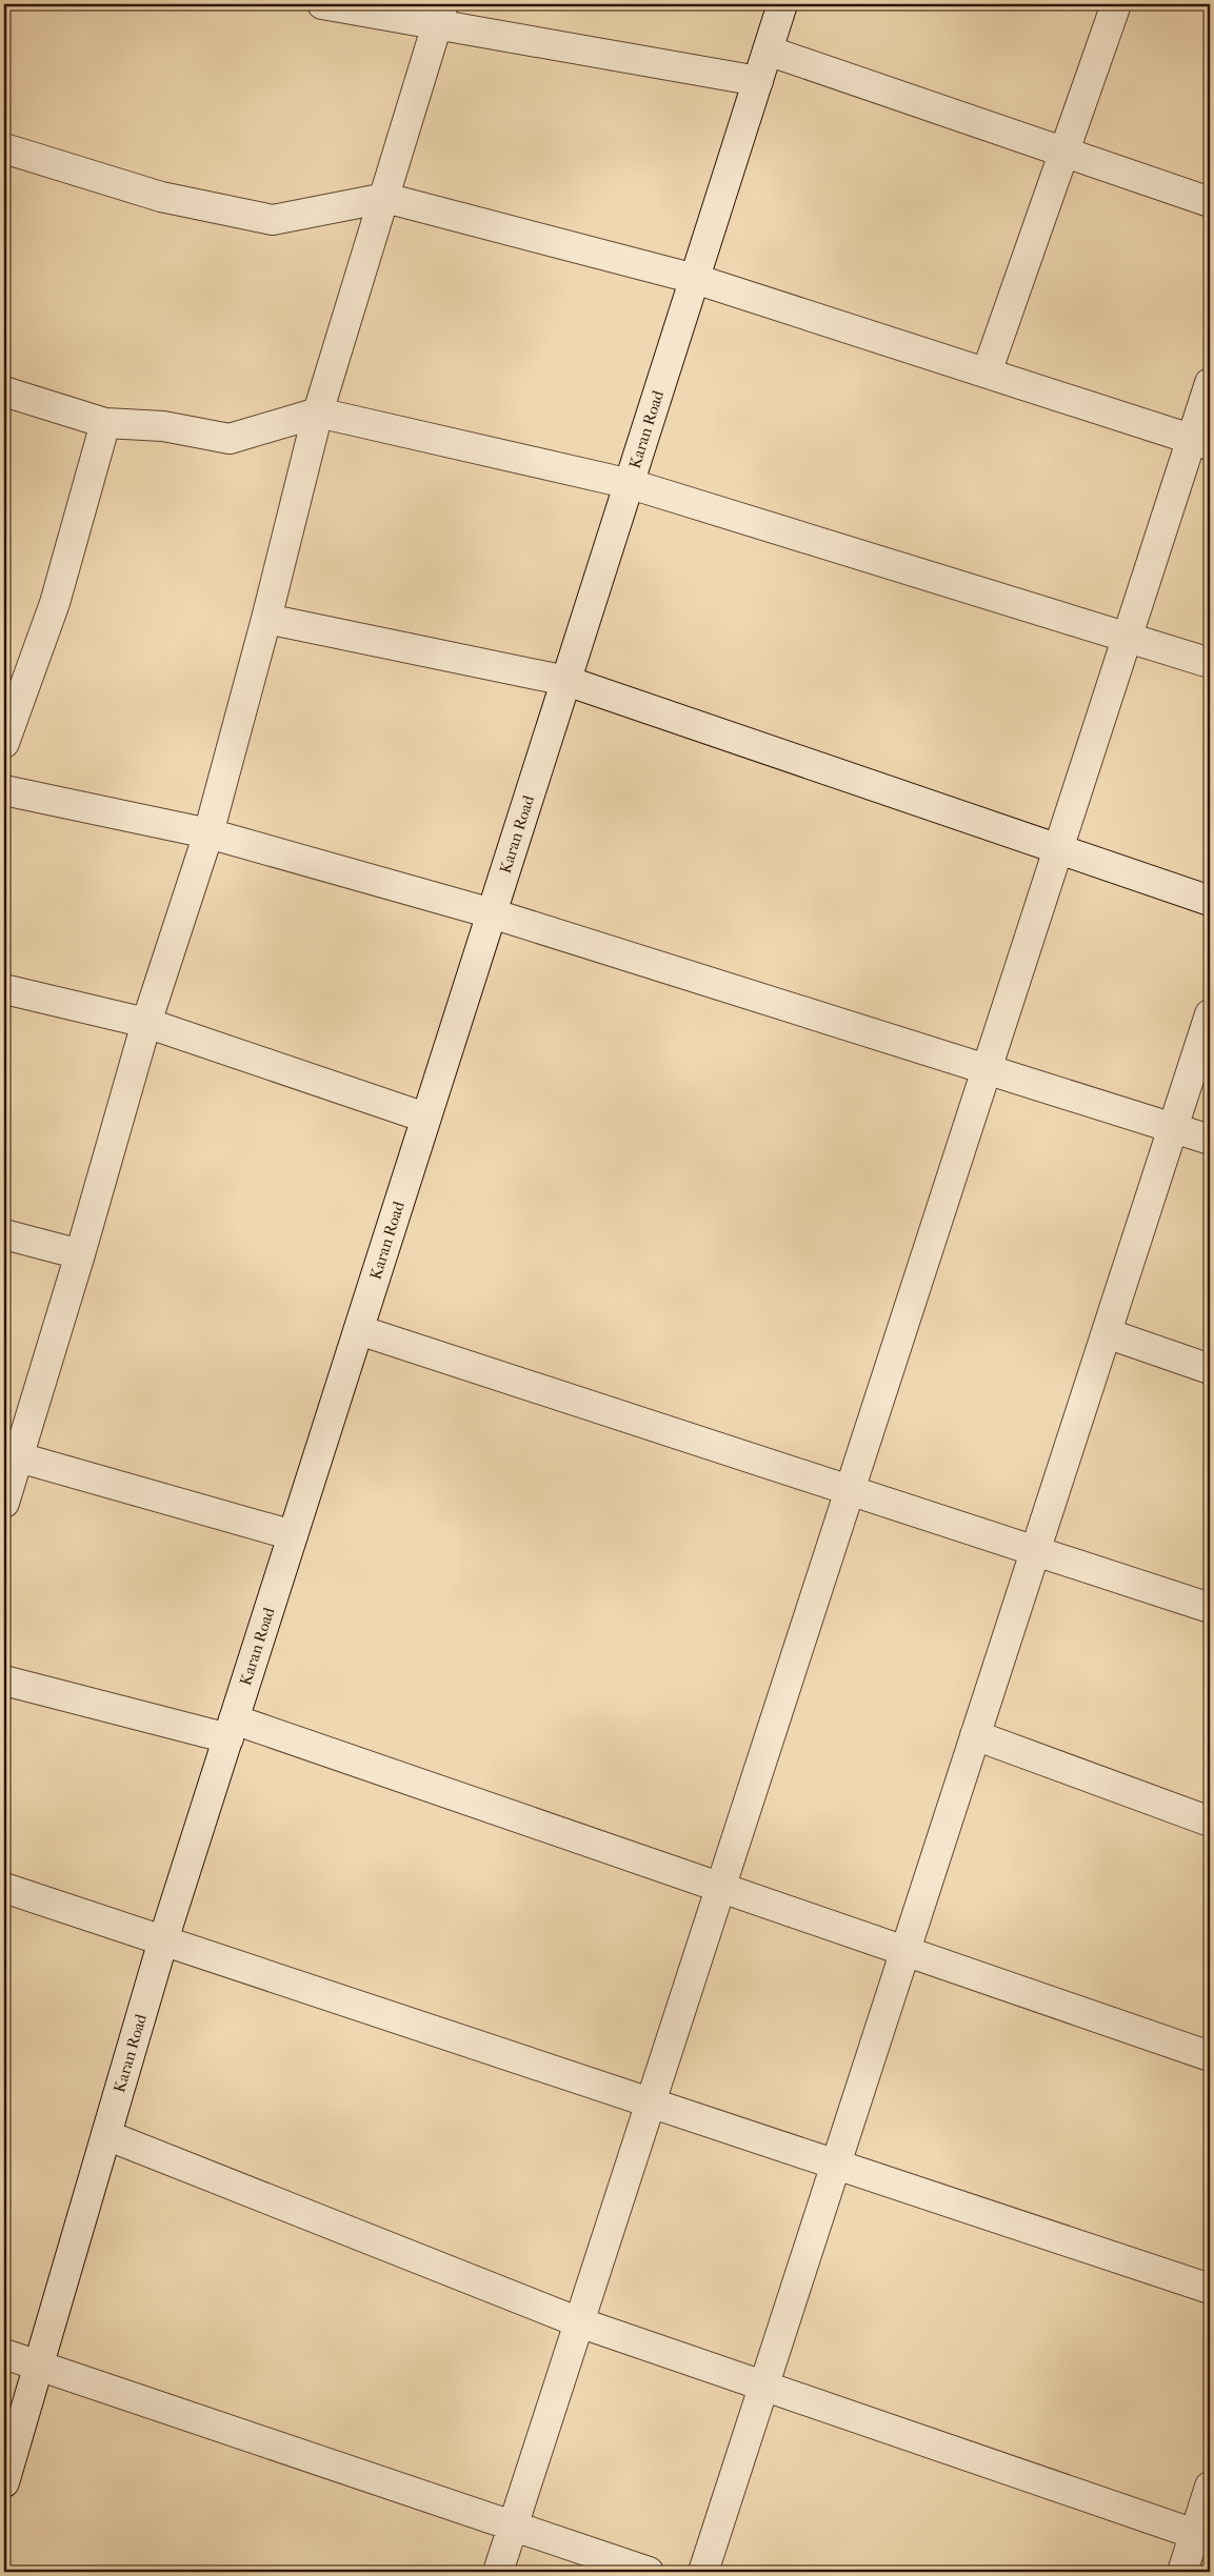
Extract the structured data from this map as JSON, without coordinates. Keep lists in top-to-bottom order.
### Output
{
  "streets": {
    "street": ["Karan Road"]
  }
}
